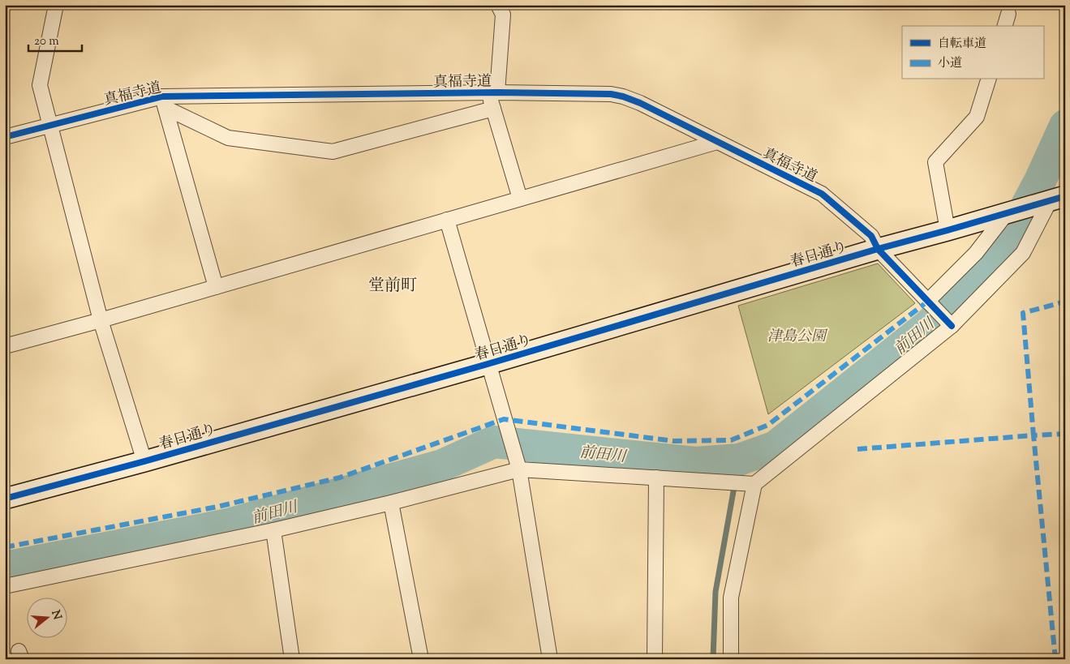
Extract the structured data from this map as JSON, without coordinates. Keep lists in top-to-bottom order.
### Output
{
  "streets": {
    "street": ["真福寺道", "春日通り"]
  },
  "crossings": [
    ["真福寺道", "春日通り"]
  ],
  "districts": ["堂前町"],
  "water": ["前田川"],
  "parks": ["津島公園"],
  "legend": ["自転車道", "小道"],
  "scale_bar": "20 m",
  "north": "right"
}
